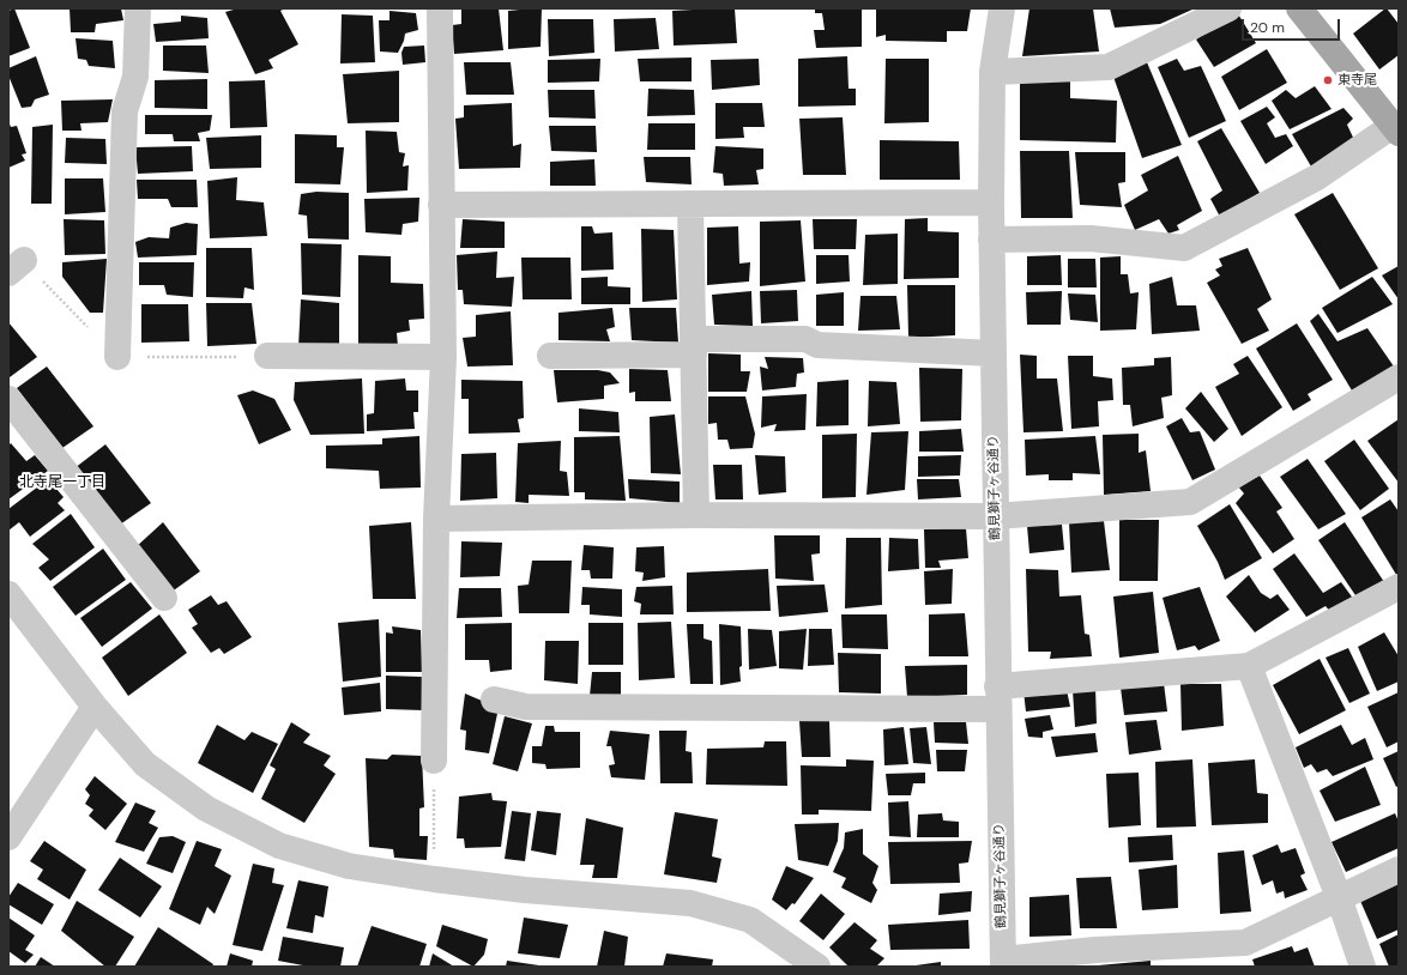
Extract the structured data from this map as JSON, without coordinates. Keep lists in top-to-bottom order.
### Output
{
  "streets": {
    "street": ["鶴見獅子ヶ谷通り"]
  },
  "districts": ["北寺尾一丁目"],
  "places": ["東寺尾"],
  "scale_bar": "20 m"
}
